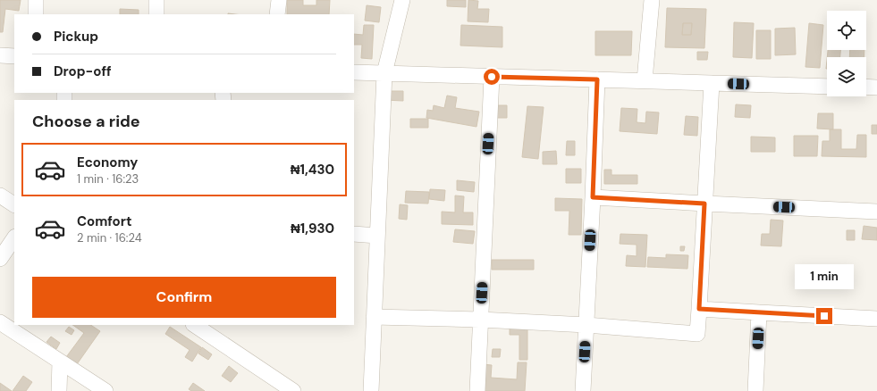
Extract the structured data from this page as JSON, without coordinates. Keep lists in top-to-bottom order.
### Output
{
  "page": {
    "banner": ["Pickup", "Drop-off"],
    "heading": "Choose a ride",
    "list": [
      {
        "name": "Economy",
        "note": "1 min · 16:23",
        "value": "₦1,430"
      },
      {
        "name": "Comfort",
        "note": "2 min · 16:24",
        "value": "₦1,930"
      }
    ],
    "bubble": "1 min",
    "buttons": "Confirm"
  }
}
